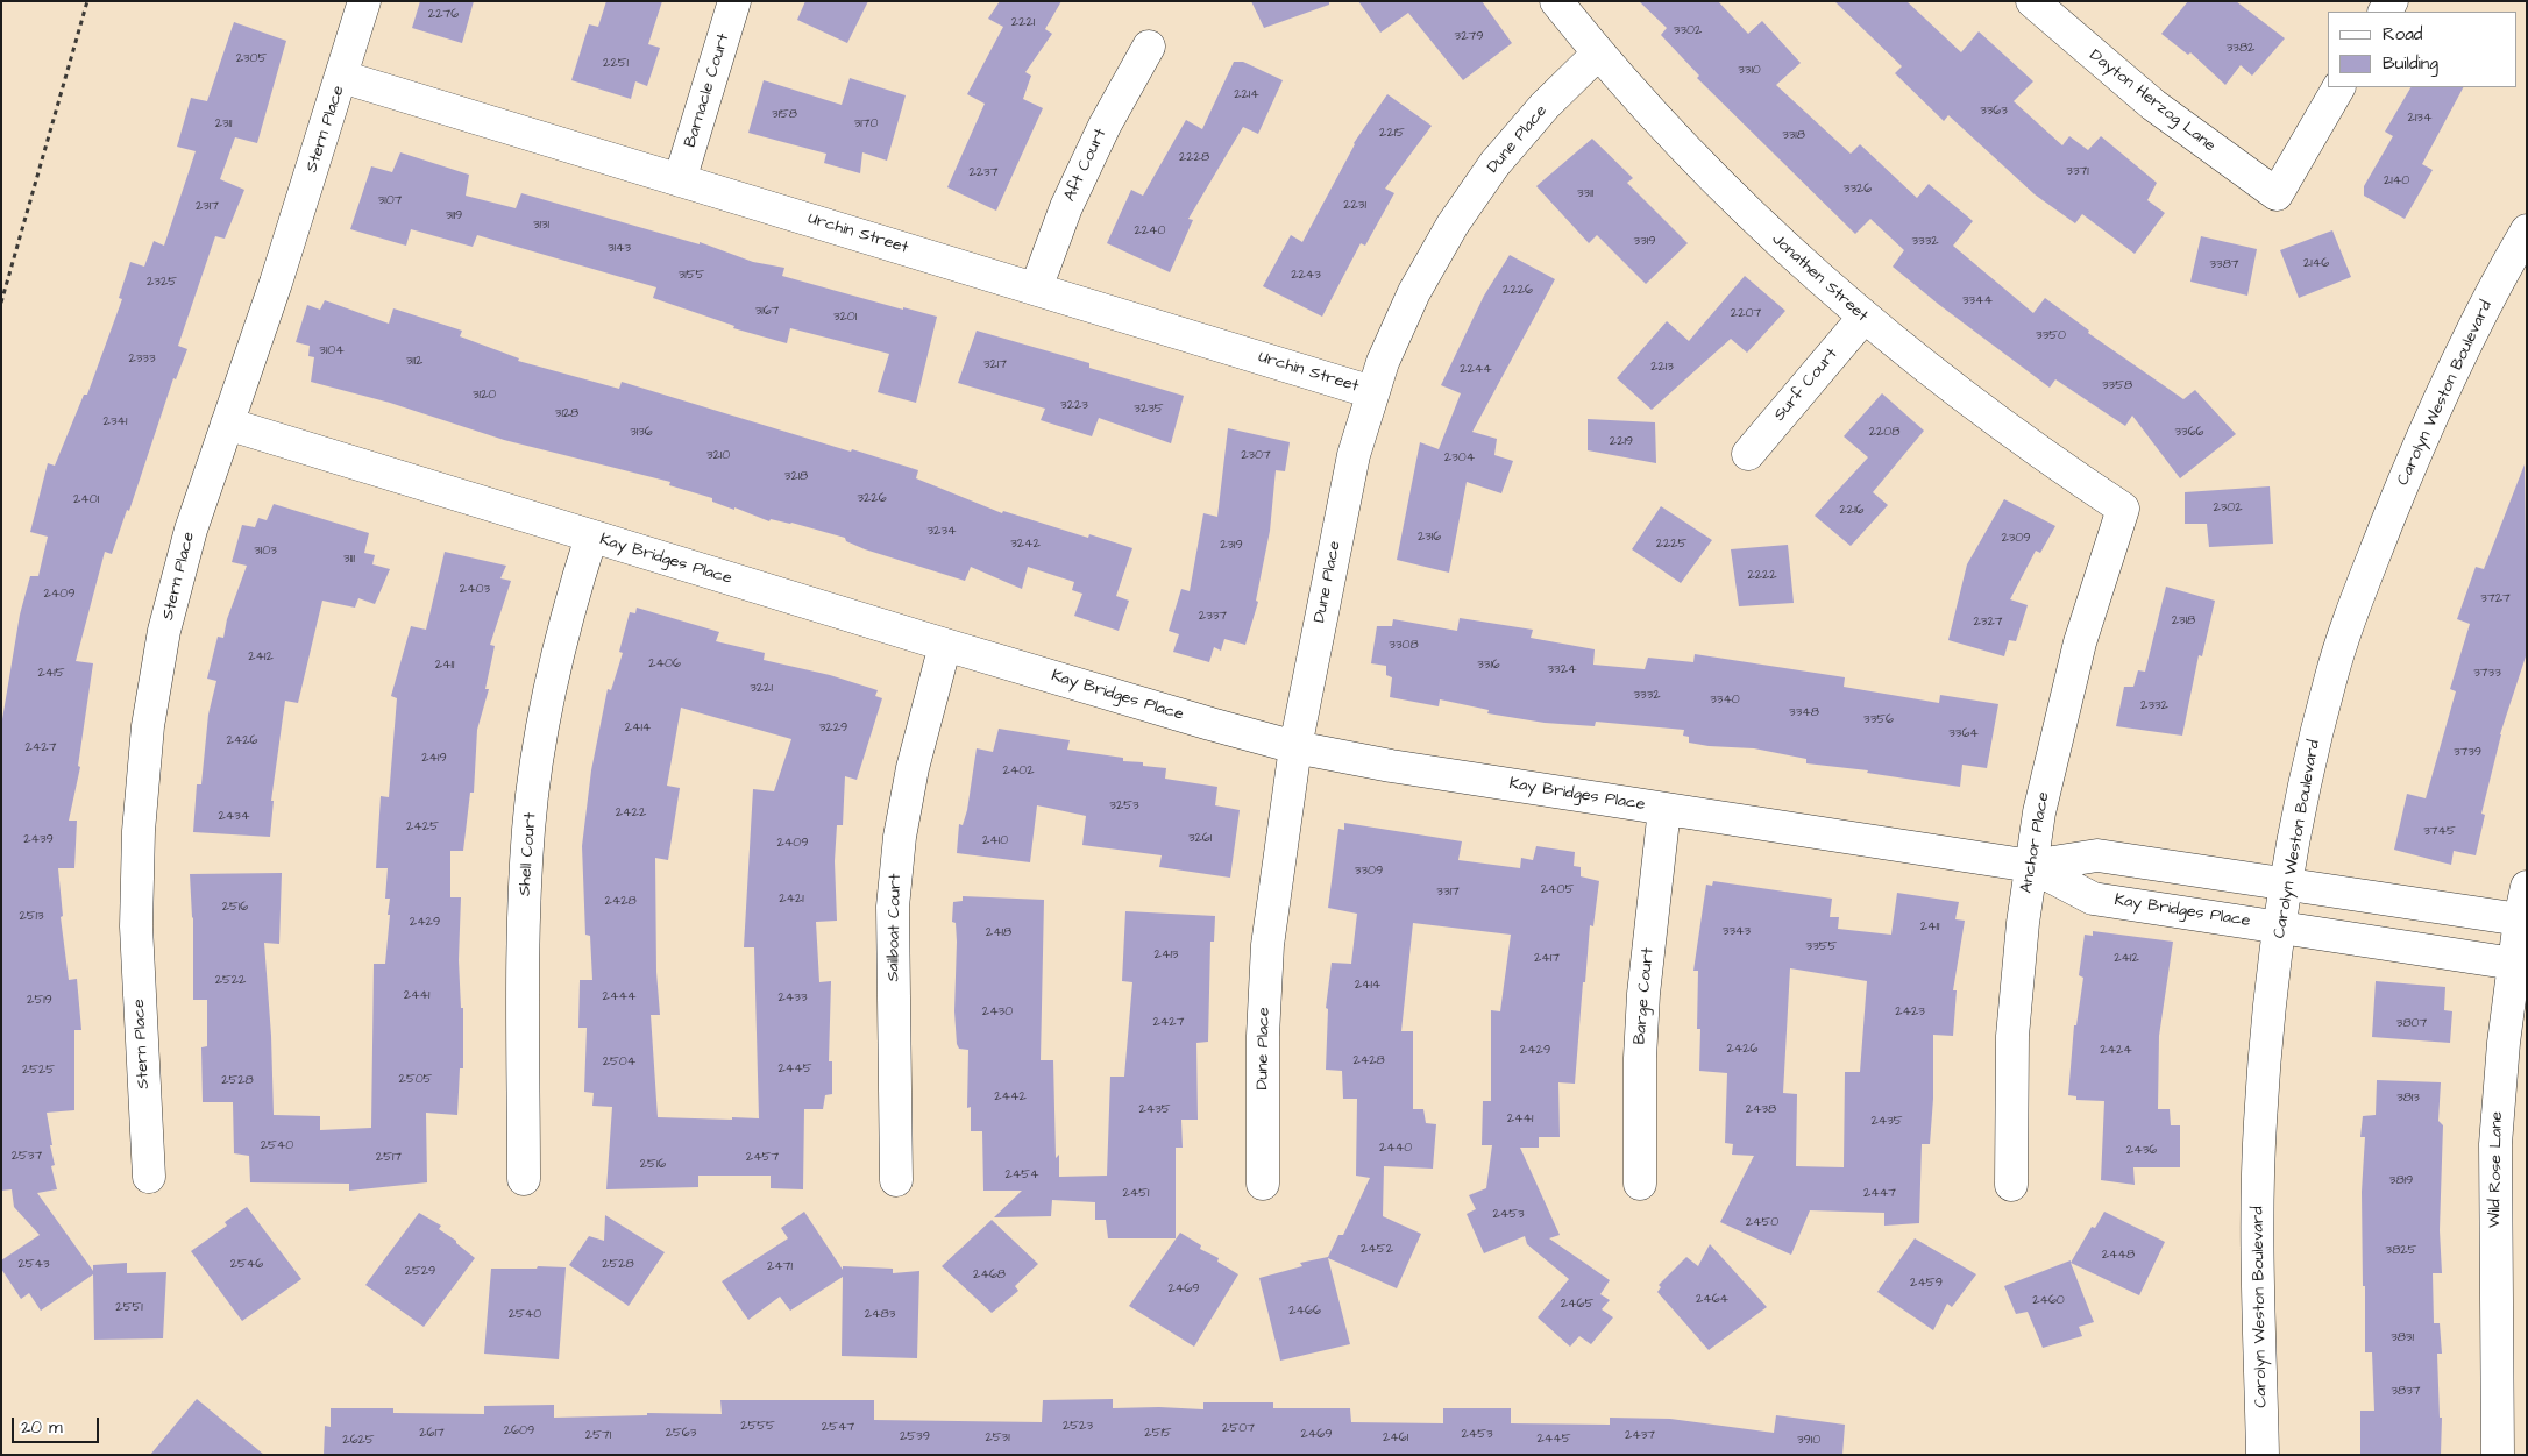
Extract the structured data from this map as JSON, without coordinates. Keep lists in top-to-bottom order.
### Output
{
  "streets": {
    "street": [
      "Barnacle Court",
      "Dayton Herzog Lane",
      "Stern Place",
      "Dune Place",
      "Aft Court",
      "Urchin Street",
      "Jonathen Street",
      "Surf Court",
      "Carolyn Weston Boulevard",
      "Kay Bridges Place",
      "Anchor Place",
      "Shell Court",
      "Sailboat Court",
      "Barge Court",
      "Wild Rose Lane"
    ]
  },
  "crossings": [
    ["Barnacle Court", "Urchin Street"],
    ["Stern Place", "Urchin Street"],
    ["Stern Place", "Kay Bridges Place"],
    ["Dune Place", "Urchin Street"],
    ["Dune Place", "Jonathen Street"],
    ["Dune Place", "Kay Bridges Place"],
    ["Aft Court", "Urchin Street"],
    ["Jonathen Street", "Surf Court"],
    ["Jonathen Street", "Anchor Place"],
    ["Carolyn Weston Boulevard", "Kay Bridges Place"],
    ["Kay Bridges Place", "Anchor Place"],
    ["Kay Bridges Place", "Shell Court"],
    ["Kay Bridges Place", "Sailboat Court"],
    ["Kay Bridges Place", "Barge Court"],
    ["Kay Bridges Place", "Wild Rose Lane"]
  ],
  "house_numbers": [
    "2276",
    "2221",
    "3302",
    "3279",
    "3382",
    "2305",
    "2251",
    "3310",
    "2214",
    "3363",
    "3158",
    "2134",
    "2311",
    "3170",
    "2215",
    "3318",
    "2228",
    "3371",
    "2237",
    "2140",
    "3326",
    "3311",
    "3107",
    "2231",
    "2317",
    "3119",
    "3131",
    "2240",
    "3319",
    "3332",
    "3143",
    "2146",
    "3387",
    "3155",
    "2243",
    "2325",
    "2226",
    "3344",
    "3167",
    "2207",
    "3201",
    "3350",
    "3104",
    "2333",
    "3112",
    "3217",
    "2213",
    "2244",
    "3358",
    "3120",
    "3223",
    "3235",
    "3128",
    "2341",
    "3136",
    "2208",
    "3366",
    "2219",
    "3210",
    "2307",
    "2304",
    "3218",
    "3226",
    "2401",
    "2302",
    "2216",
    "3234",
    "2316",
    "2309",
    "3242",
    "2225",
    "2319",
    "3103",
    "3111",
    "2222",
    "2403",
    "2409",
    "3727",
    "2337",
    "2318",
    "2327",
    "3308",
    "2412",
    "2406",
    "2411",
    "3316",
    "3324",
    "2415",
    "3733",
    "3221",
    "3332",
    "3340",
    "2332",
    "3348",
    "3356",
    "2414",
    "3229",
    "3364",
    "2426",
    "2427",
    "3739",
    "2419",
    "2402",
    "3253",
    "2422",
    "2434",
    "2425",
    "3745",
    "3261",
    "2439",
    "2410",
    "2409",
    "3309",
    "2405",
    "3317",
    "2421",
    "2428",
    "2516",
    "2513",
    "2429",
    "2411",
    "3343",
    "2418",
    "3355",
    "2413",
    "2417",
    "2412",
    "2522",
    "2414",
    "2441",
    "2444",
    "2433",
    "2519",
    "2430",
    "2423",
    "2427",
    "3807",
    "2426",
    "2429",
    "2424",
    "2428",
    "2504",
    "2445",
    "2525",
    "2505",
    "2528",
    "2442",
    "3813",
    "2435",
    "2438",
    "2441",
    "2435",
    "2540",
    "2440",
    "2436",
    "2537",
    "2517",
    "2457",
    "2516",
    "2454",
    "3819",
    "2451",
    "2447",
    "2453",
    "2450",
    "2452",
    "3825",
    "2448",
    "2543",
    "2546",
    "2528",
    "2471",
    "2529",
    "2468",
    "2459",
    "2469",
    "2464",
    "2460",
    "2465",
    "2551",
    "2466",
    "2540",
    "2483",
    "3831",
    "3837",
    "2555",
    "2523",
    "2547",
    "2507",
    "2609",
    "2617",
    "2563",
    "2515",
    "2469",
    "2453",
    "2571",
    "2437",
    "2539",
    "2531",
    "2461",
    "2445",
    "2625",
    "3910"
  ],
  "legend": ["Road", "Building"],
  "scale_bar": "20 m"
}
